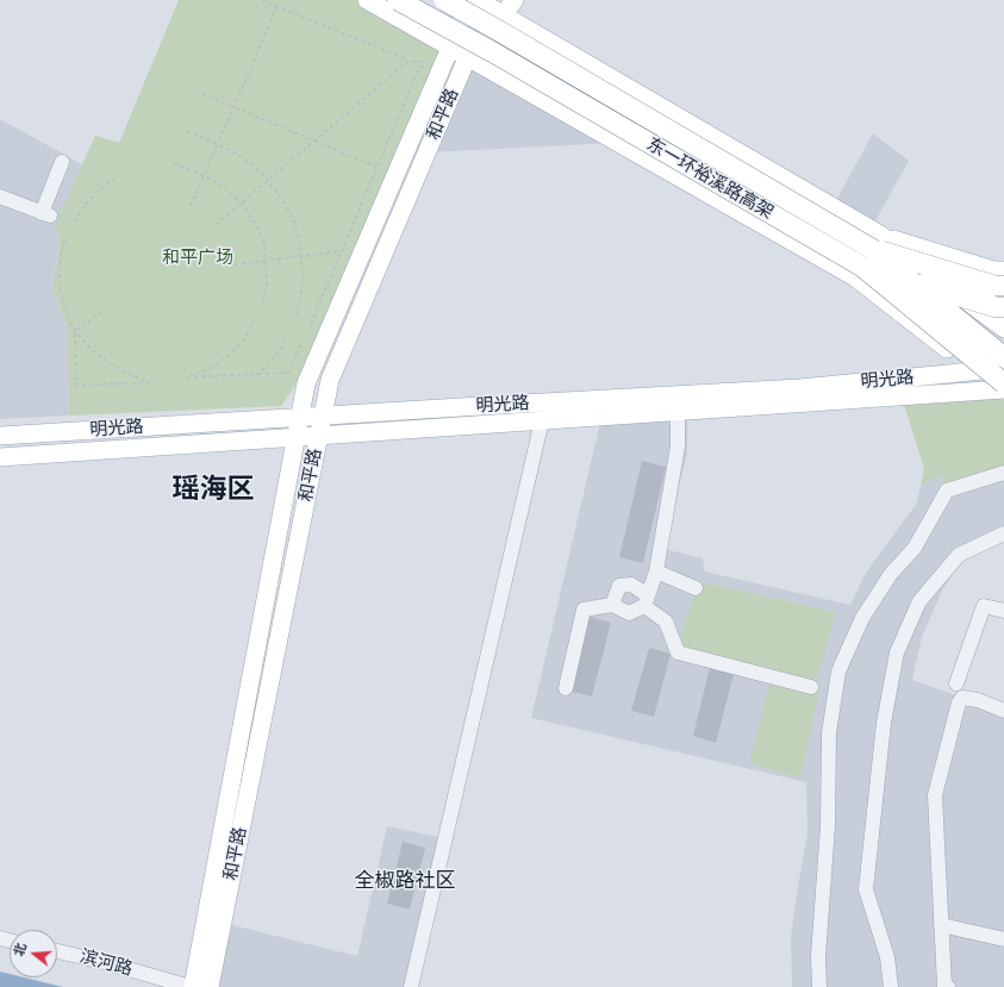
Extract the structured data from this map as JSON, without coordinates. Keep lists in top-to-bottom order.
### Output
{
  "streets": {
    "highway": ["东一环裕溪路高架"],
    "main road": ["和平路", "明光路"],
    "street": ["滨河路"]
  },
  "crossings": [
    ["和平路", "明光路"],
    ["和平路", "滨河路"],
    ["东一环裕溪路高架", "明光路"]
  ],
  "districts": ["瑶海区", "全椒路社区"],
  "parks": ["和平广场"],
  "north": "left"
}
